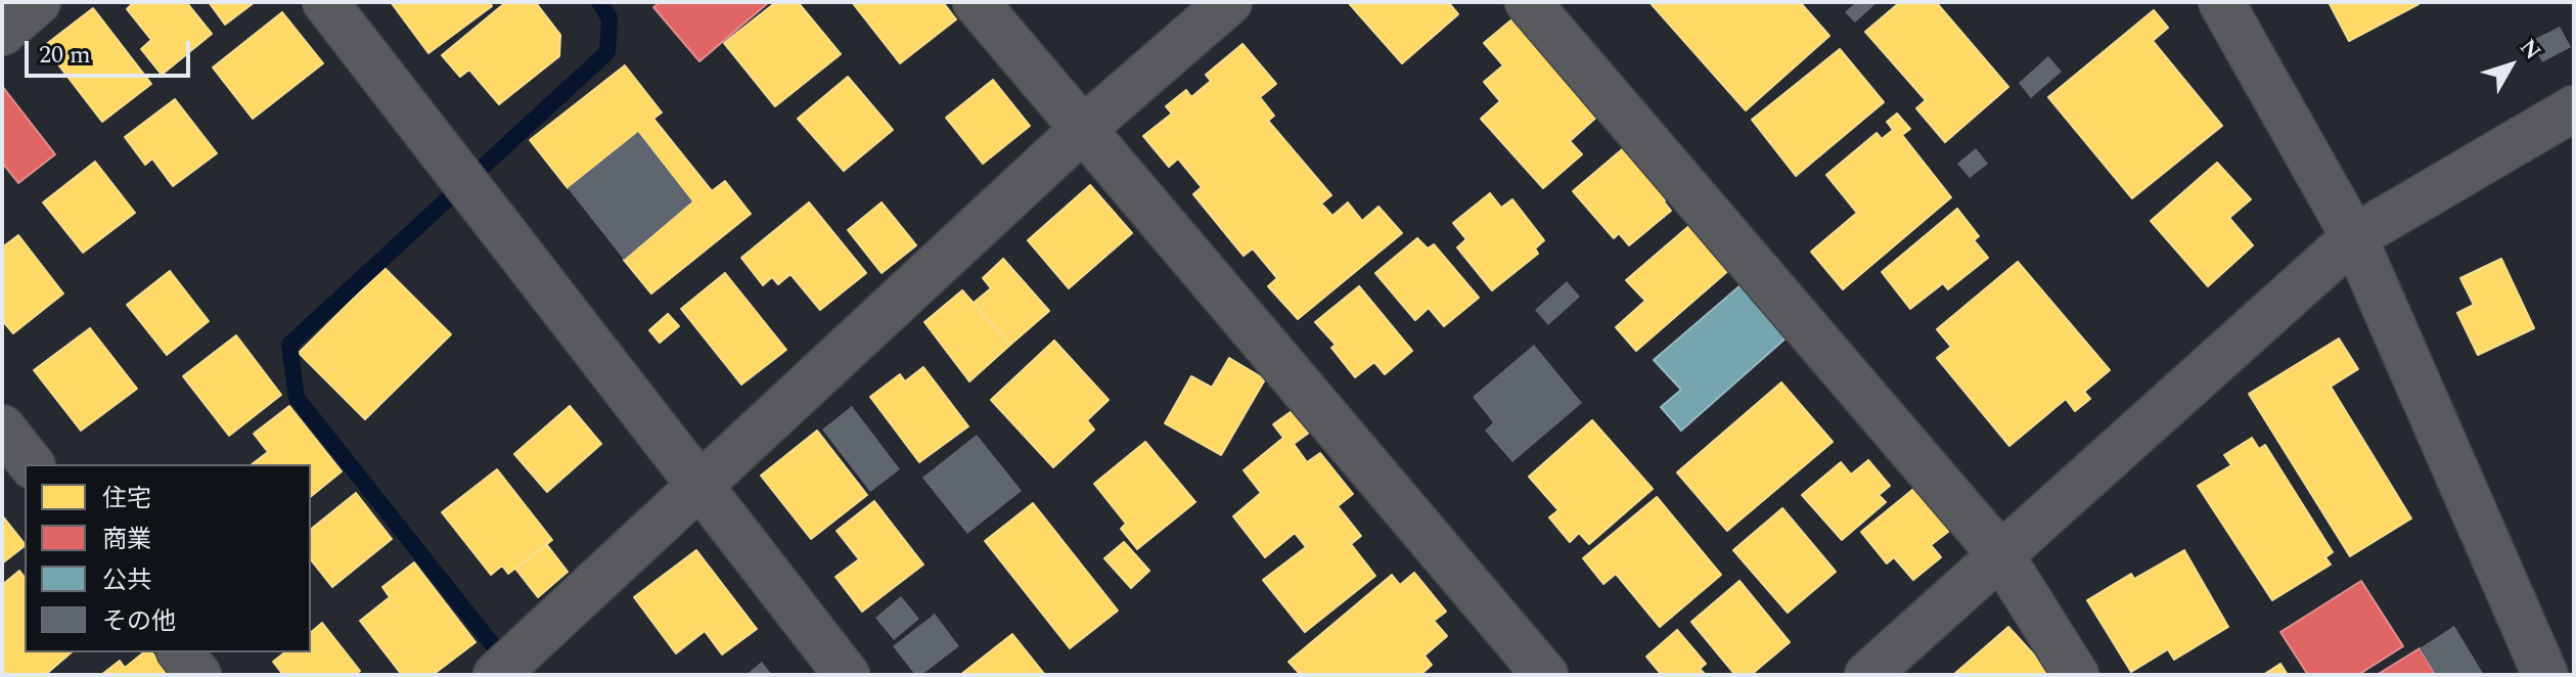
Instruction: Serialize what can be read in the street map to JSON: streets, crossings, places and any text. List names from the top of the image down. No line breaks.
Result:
{"legend":["住宅","商業","公共","その他"],"scale_bar":"20 m","north":"top right"}
